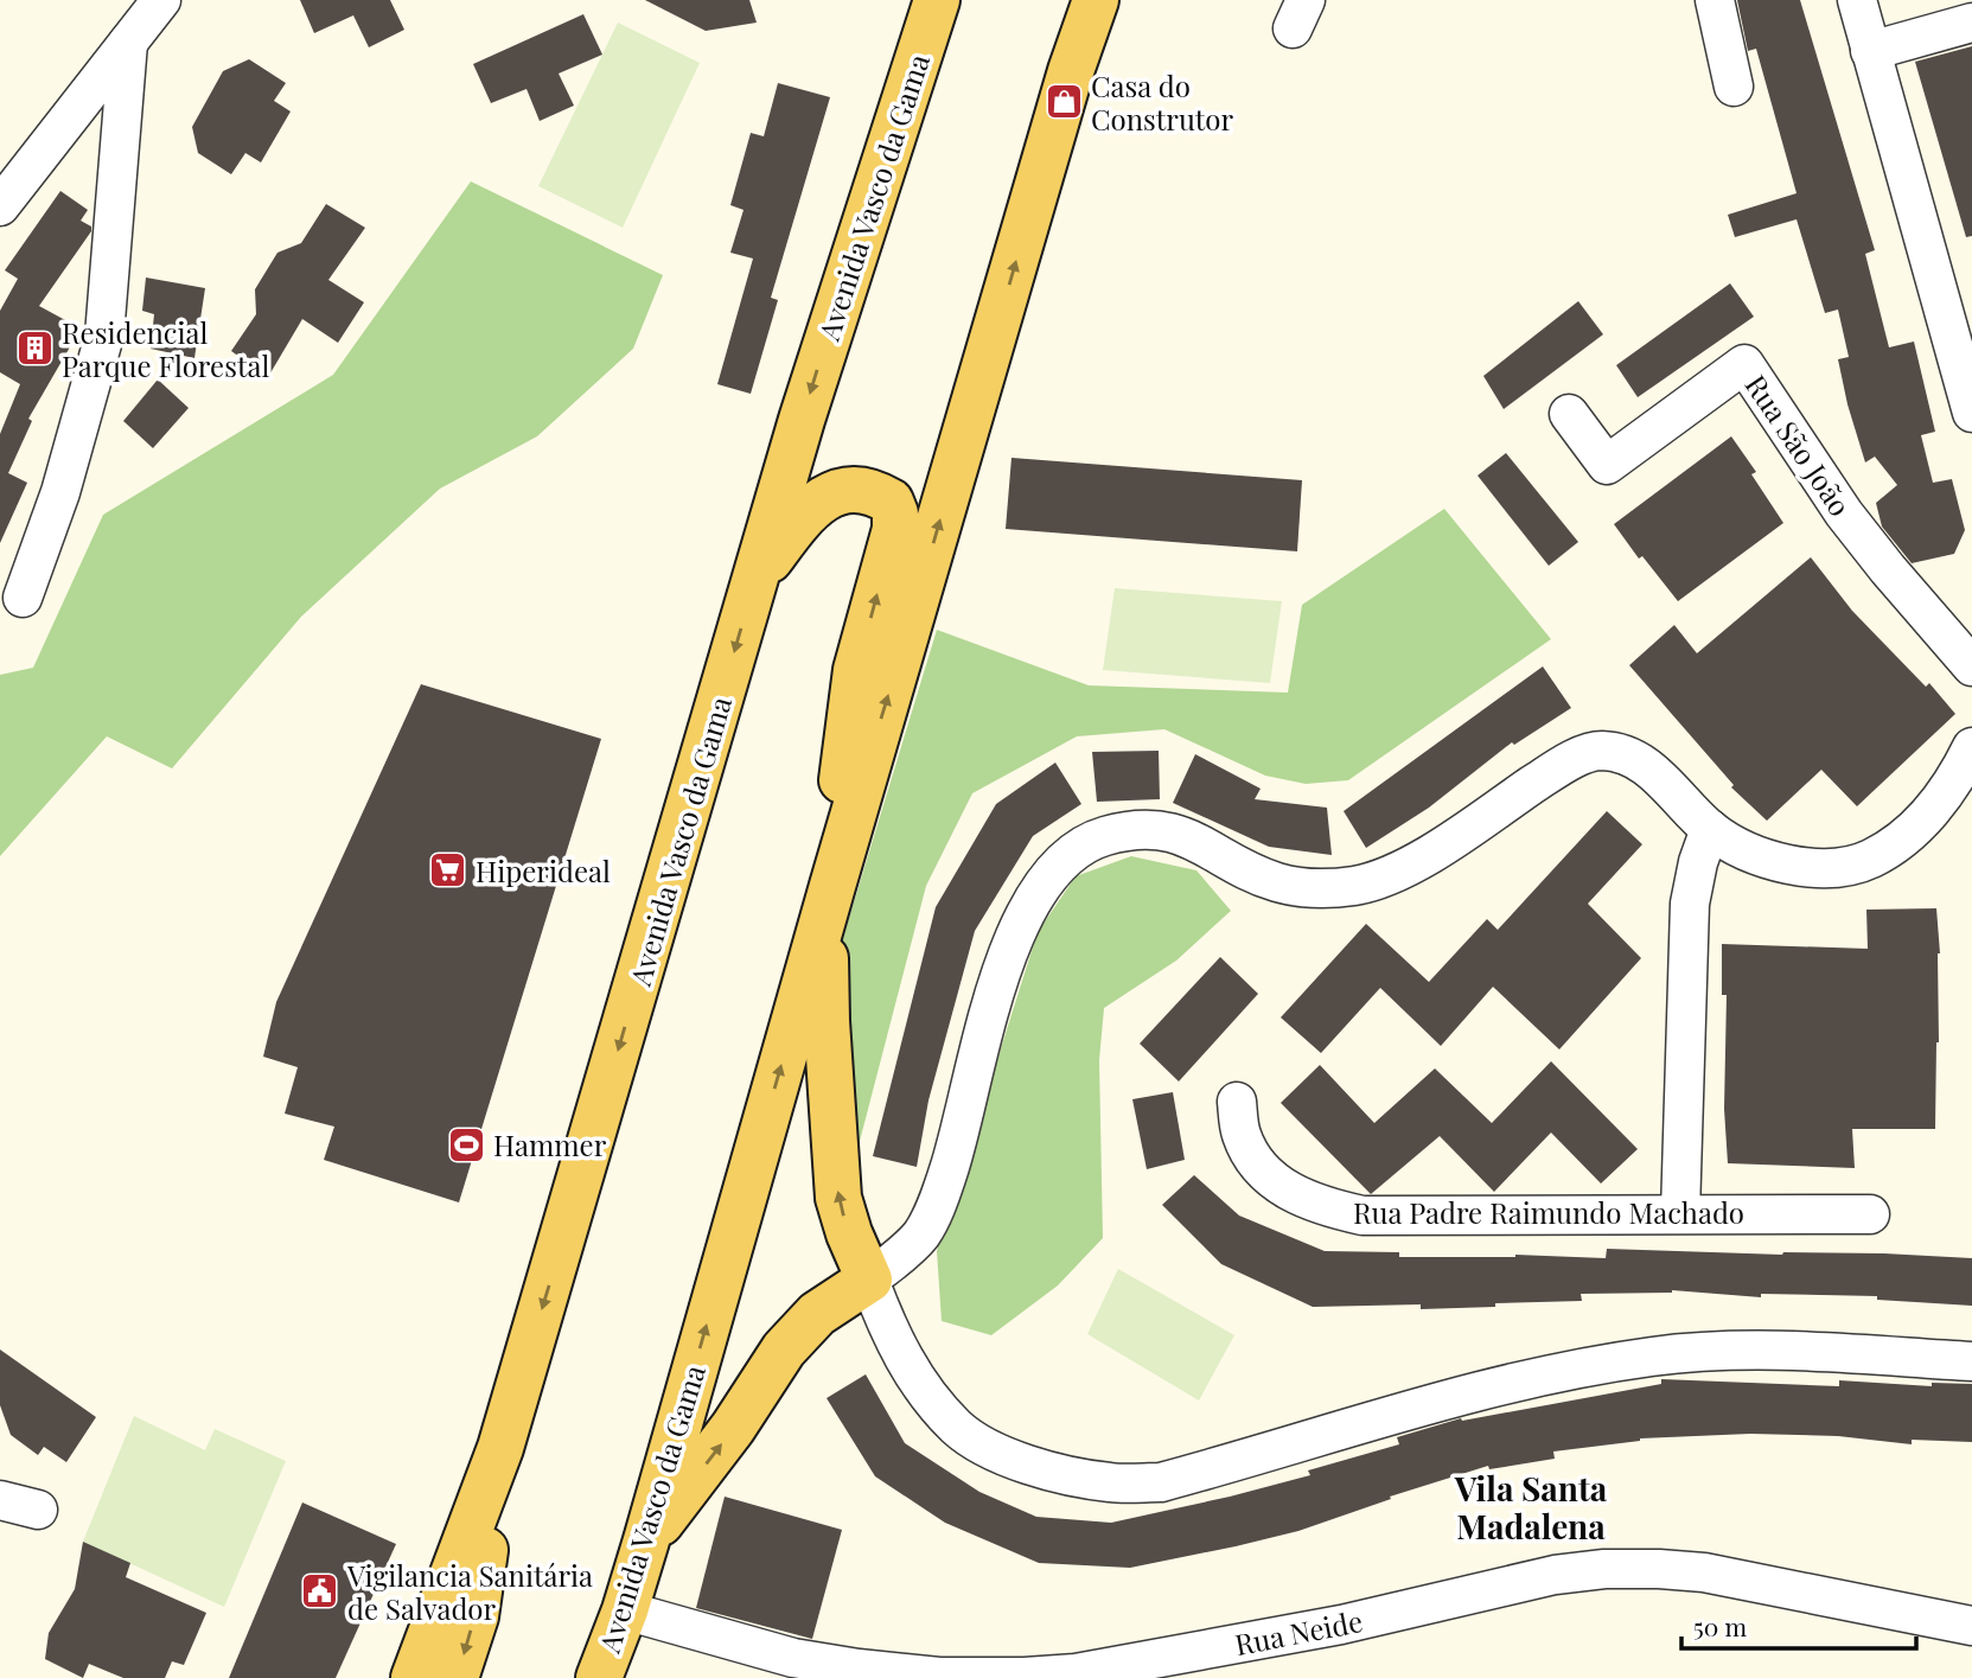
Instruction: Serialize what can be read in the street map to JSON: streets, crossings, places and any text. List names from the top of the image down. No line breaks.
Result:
{"streets":{"main road":["Avenida Vasco da Gama"],"street":["Rua São João","Rua Padre Raimundo Machado","Rua Neide"]},"crossings":[["Avenida Vasco da Gama","Rua Neide"]],"districts":["Vila Santa Madalena"],"places":{"shop":["Casa do Construtor"],"building":["Residencial Parque Florestal"],"supermarket":["Hiperideal"],"sports":["Hammer"],"public building":["Vigilancia Sanitária de Salvador"]},"scale_bar":"50 m"}
